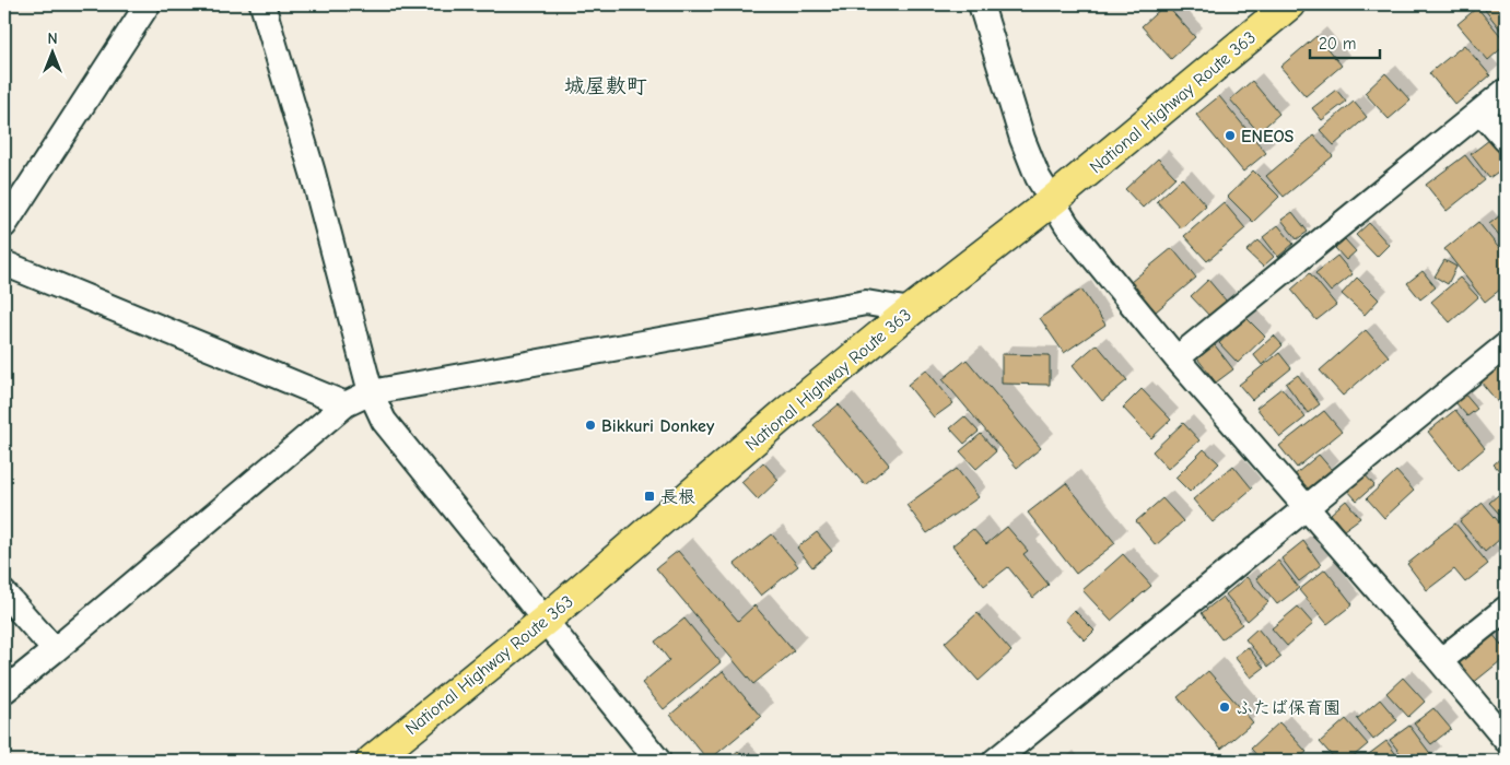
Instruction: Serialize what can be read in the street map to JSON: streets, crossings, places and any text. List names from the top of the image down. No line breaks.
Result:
{"streets":{"highway":["National Highway Route 363"]},"districts":["城屋敷町"],"places":{"other":["ENEOS","Bikkuri Donkey","ふたば保育園"],"transit":["長根"]},"scale_bar":"20 m","north":"top"}
